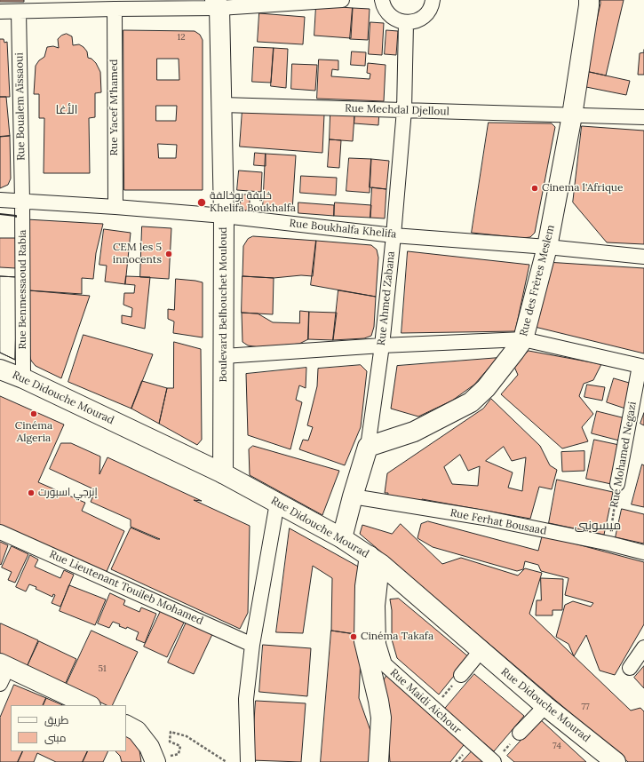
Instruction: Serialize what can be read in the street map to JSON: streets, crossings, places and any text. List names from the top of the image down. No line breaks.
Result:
{"streets":{"street":["Rue Boualem Aïssaoui","Rue Yacef M'hamed","Rue Mechdal Djelloul","Rue Boukhalfa Khelifa","Rue des Frères Meslem","Rue Benmessaoud Rabia","Rue Ahmed Zabana","Boulevard Belhouchet Mouloud","Rue Didouche Mourad","Rue Mohamed Negazi","Rue Ferhat Bousaad","Rue Lieutenant Touileb Mohamed","Rue Maidi Aichour"]},"crossings":[["Rue Boualem Aïssaoui","Rue Boukhalfa Khelifa"],["Rue Boualem Aïssaoui","Rue Benmessaoud Rabia"],["Rue Yacef M'hamed","Rue Boukhalfa Khelifa"],["Rue Mechdal Djelloul","Rue des Frères Meslem"],["Rue Mechdal Djelloul","Rue Ahmed Zabana"],["Rue Mechdal Djelloul","Boulevard Belhouchet Mouloud"],["Rue Boukhalfa Khelifa","Rue des Frères Meslem"],["Rue Boukhalfa Khelifa","Rue Benmessaoud Rabia"],["Rue Boukhalfa Khelifa","Rue Ahmed Zabana"],["Rue Boukhalfa Khelifa","Boulevard Belhouchet Mouloud"],["Rue des Frères Meslem","Rue Ahmed Zabana"],["Rue Benmessaoud Rabia","Rue Didouche Mourad"],["Boulevard Belhouchet Mouloud","Rue Didouche Mourad"],["Rue Didouche Mourad","Rue Maidi Aichour"],["Rue Mohamed Negazi","Rue Ferhat Bousaad"]],"districts":["الأغا","ميسونيي"],"places":["Cinema l'Afrique","خليفة بوخالفة Khelifa Boukhalfa","CEM les 5 innocents","Cinéma Algeria","إنرجي اسبورت","Cinéma Takafa"],"house_numbers":["12","51","77","74"],"legend":["طريق","مبنى"]}
